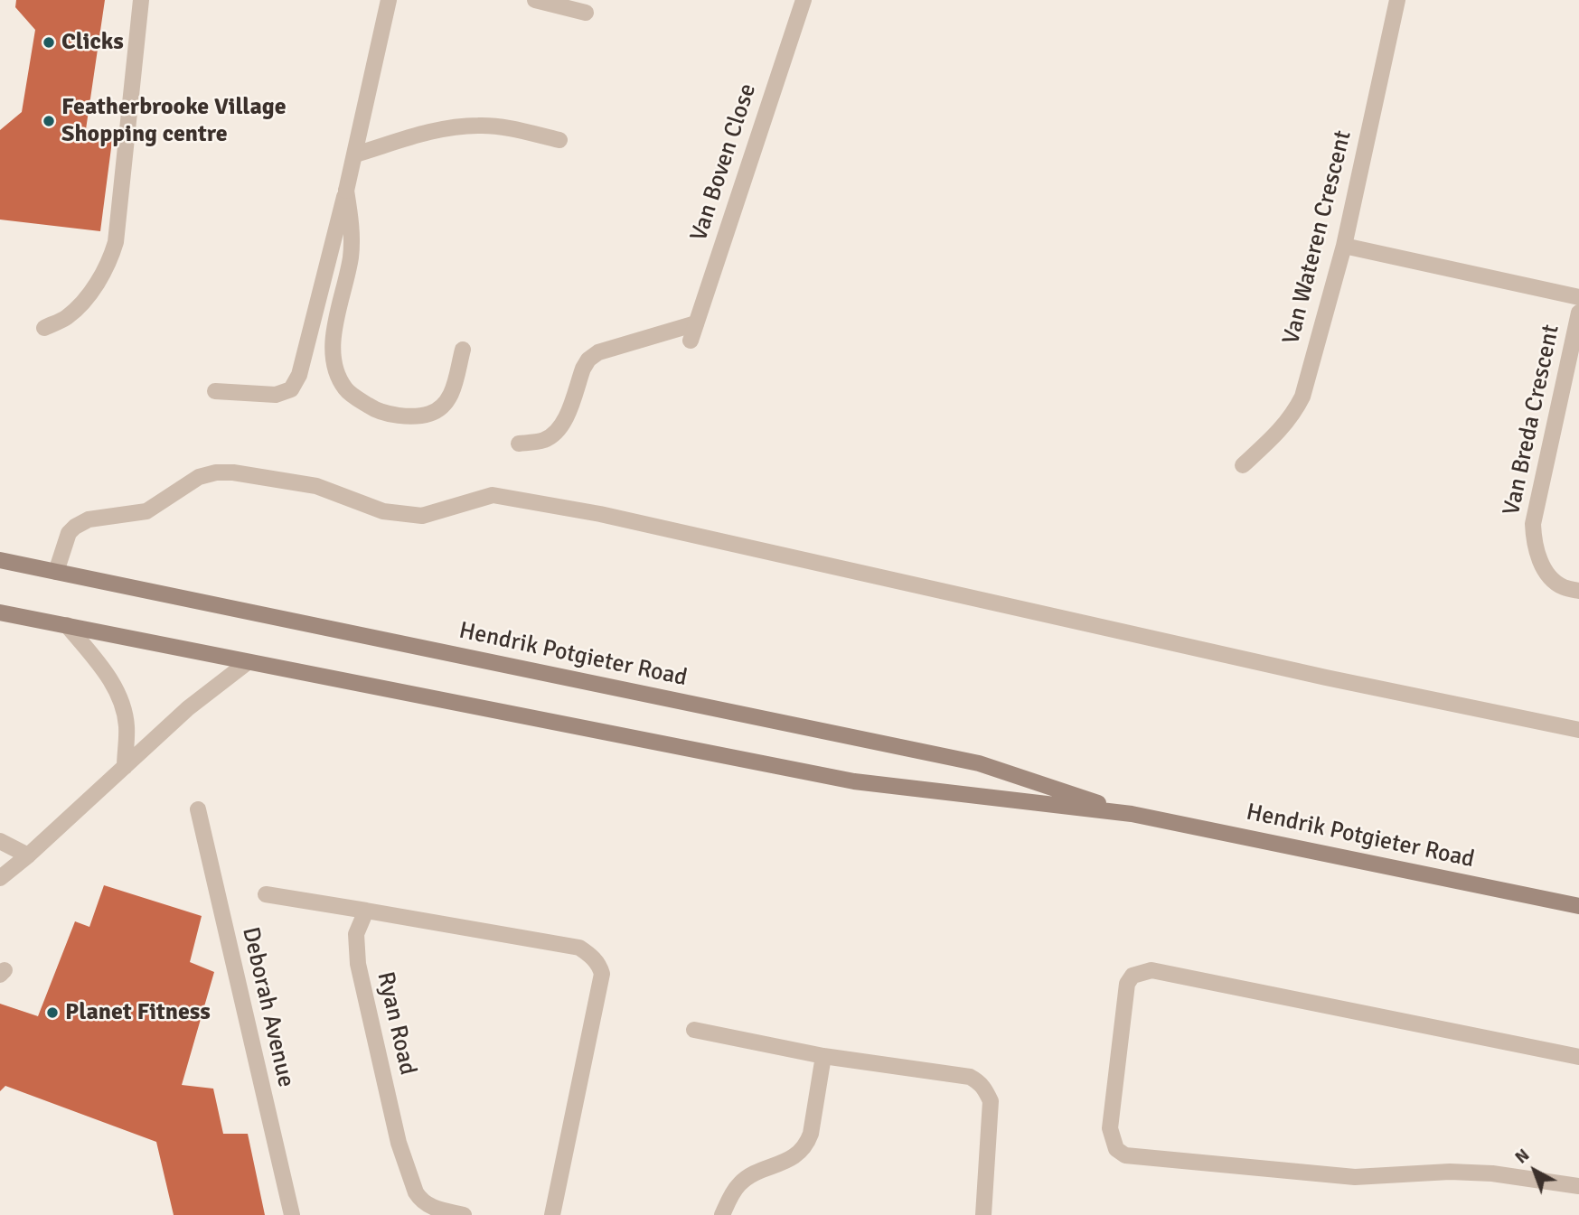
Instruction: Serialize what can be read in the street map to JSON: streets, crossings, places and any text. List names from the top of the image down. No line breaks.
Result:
{"streets":{"main road":["Hendrik Potgieter Road"],"street":["Van Boven Close","Van Wateren Crescent","Van Breda Crescent","Deborah Avenue","Ryan Road"]},"places":["Clicks","Featherbrooke Village Shopping centre","Planet Fitness"],"north":"top left"}
